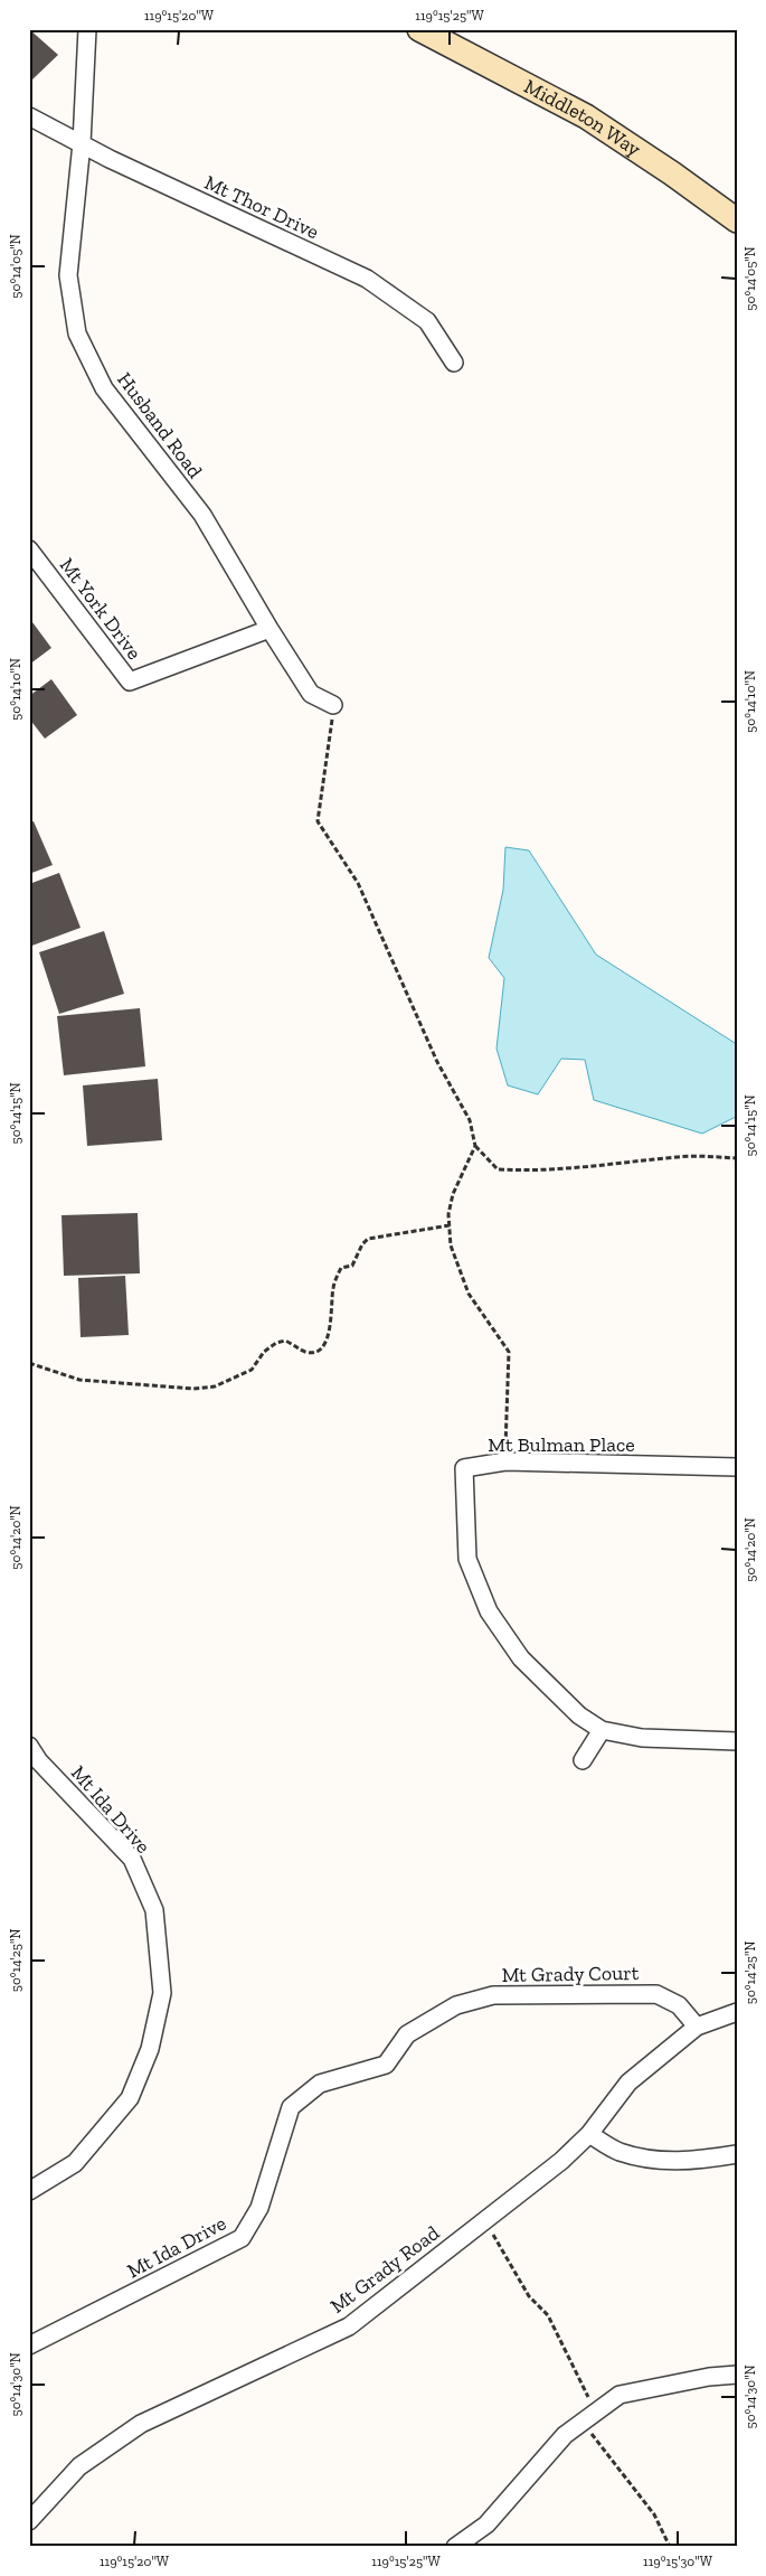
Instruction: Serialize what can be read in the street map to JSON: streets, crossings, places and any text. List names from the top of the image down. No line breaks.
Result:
{"streets":{"street":["Middleton Way","Mt Thor Drive","Husband Road","Mt York Drive","Mt Bulman Place","Mt Ida Drive","Mt Grady Court","Mt Grady Road"]},"crossings":[["Mt Thor Drive","Husband Road"],["Husband Road","Mt York Drive"],["Mt Ida Drive","Mt Grady Court"],["Mt Grady Court","Mt Grady Road"]],"coordinates":["119°15'20\"W","119°15'25\"W","50°14'05\"N","50°14'10\"N","50°14'15\"N","50°14'20\"N","50°14'25\"N","50°14'30\"N","119°15'30\"W"]}
